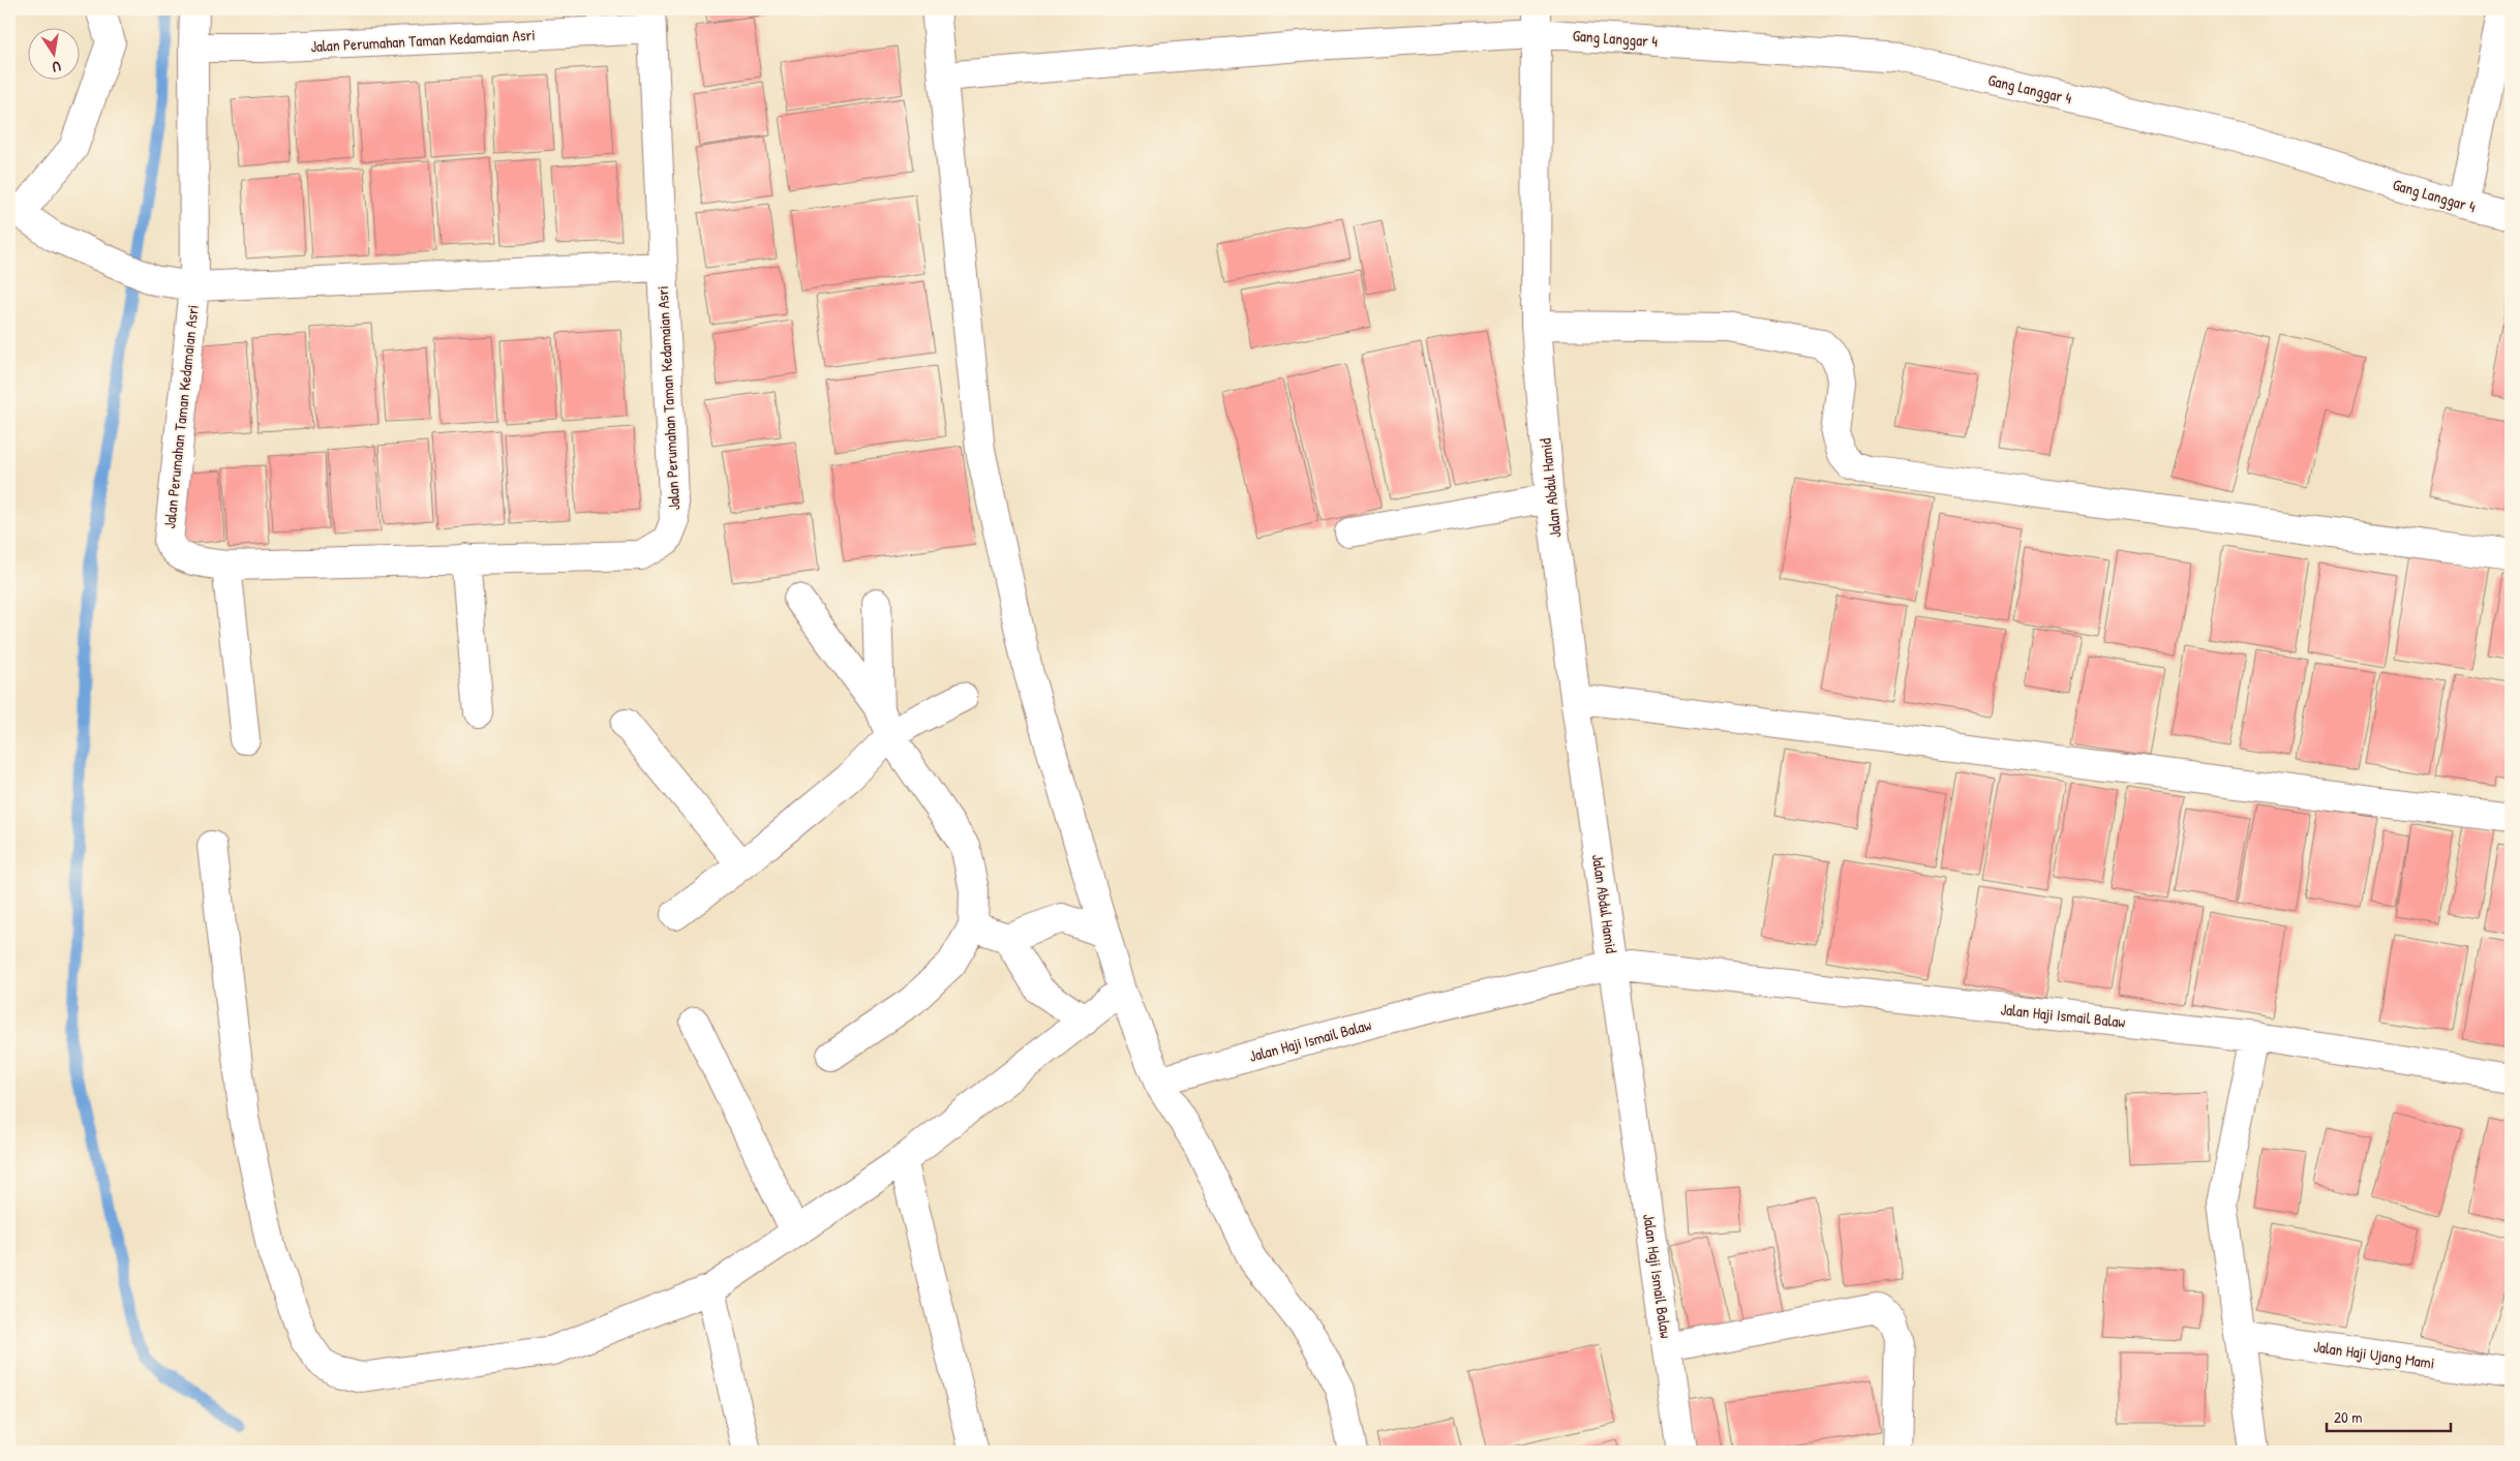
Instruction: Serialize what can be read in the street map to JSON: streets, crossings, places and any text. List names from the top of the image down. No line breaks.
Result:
{"streets":{"street":["Gang Langgar 4","Jalan Perumahan Taman Kedamaian Asri","Jalan Abdul Hamid","Jalan Haji Ismail Balaw","Jalan Haji Ujang Mami"]},"crossings":[["Gang Langgar 4","Jalan Abdul Hamid"],["Jalan Abdul Hamid","Jalan Haji Ismail Balaw"]],"scale_bar":"20 m","north":"bottom"}
